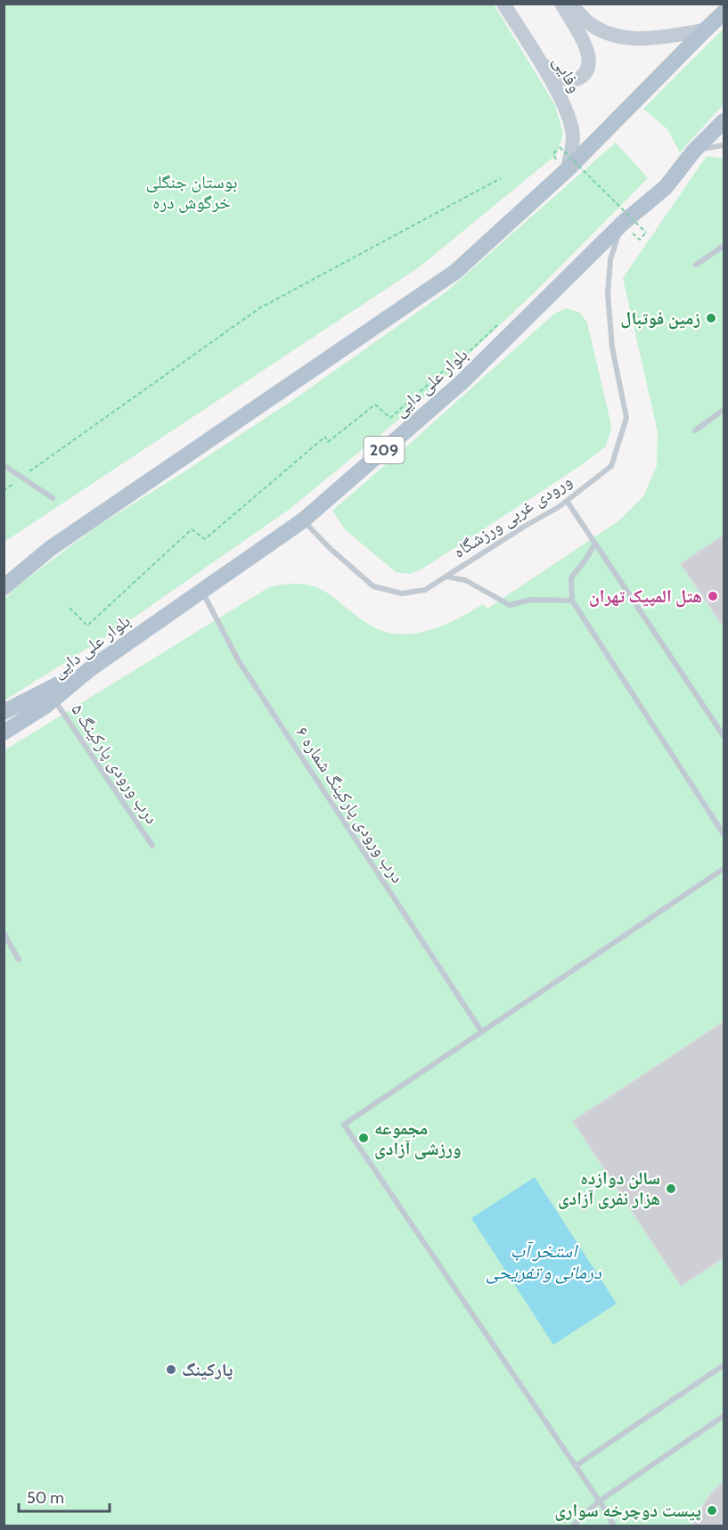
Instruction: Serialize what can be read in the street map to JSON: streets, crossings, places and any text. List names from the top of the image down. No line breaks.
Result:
{"streets":{"main road":["بلوار علی دایی","209"],"street":["وفایی"],"lane":["ورودی غربی ورزشگاه","درب ورودی پارکینگ ۵","درب ورودی پارکینگ شماره ۶"]},"crossings":[["بلوار علی دایی","ورودی غربی ورزشگاه"],["بلوار علی دایی","درب ورودی پارکینگ ۵"],["بلوار علی دایی","درب ورودی پارکینگ شماره ۶"]],"water":["استخر آب درمانی و تفریحی"],"parks":["بوستان جنگلی خرگوش دره"],"places":["زمین فوتبال","هتل المپیک تهران","مجموعه ورزشی آزادی","سالن دوازده هزار نفری آزادی","پارکینگ","پیست دوچرخه سواری"],"scale_bar":"50 m"}
